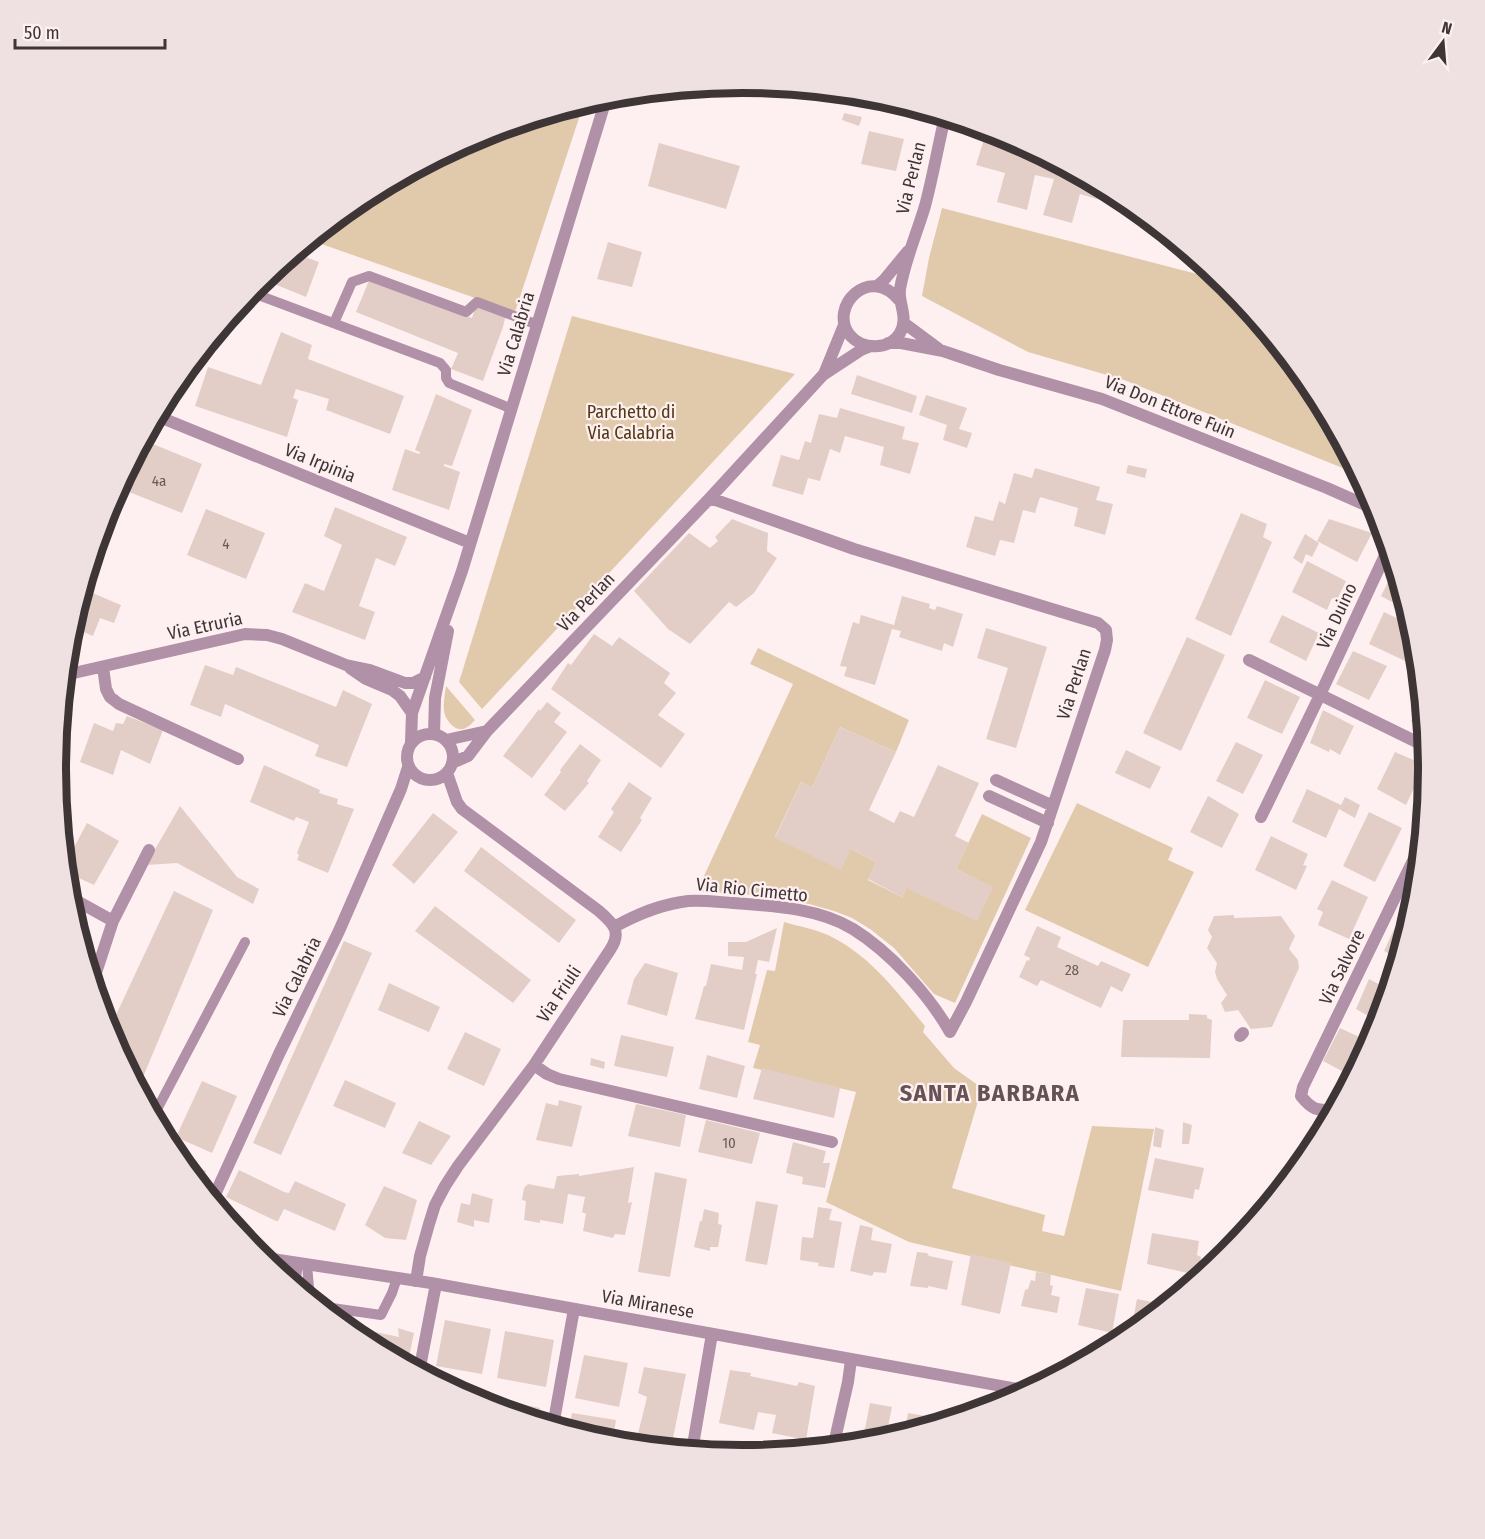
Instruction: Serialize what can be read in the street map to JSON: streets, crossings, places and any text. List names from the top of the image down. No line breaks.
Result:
{"streets":{"street":["Via Perlan","Via Calabria","Via Don Ettore Fuin","Via Irpinia","Via Duino","Via Etruria","Via Rio Cimetto","Via Salvore","Via Friuli","Via Miranese"]},"crossings":[["Via Perlan","Via Calabria"],["Via Perlan","Via Don Ettore Fuin"],["Via Perlan","Via Rio Cimetto"],["Via Calabria","Via Irpinia"],["Via Calabria","Via Etruria"],["Via Rio Cimetto","Via Friuli"],["Via Friuli","Via Miranese"]],"districts":["SANTA BARBARA"],"parks":["Parchetto di Via Calabria"],"house_numbers":["4a","4","28","10"],"scale_bar":"50 m","north":"top"}
